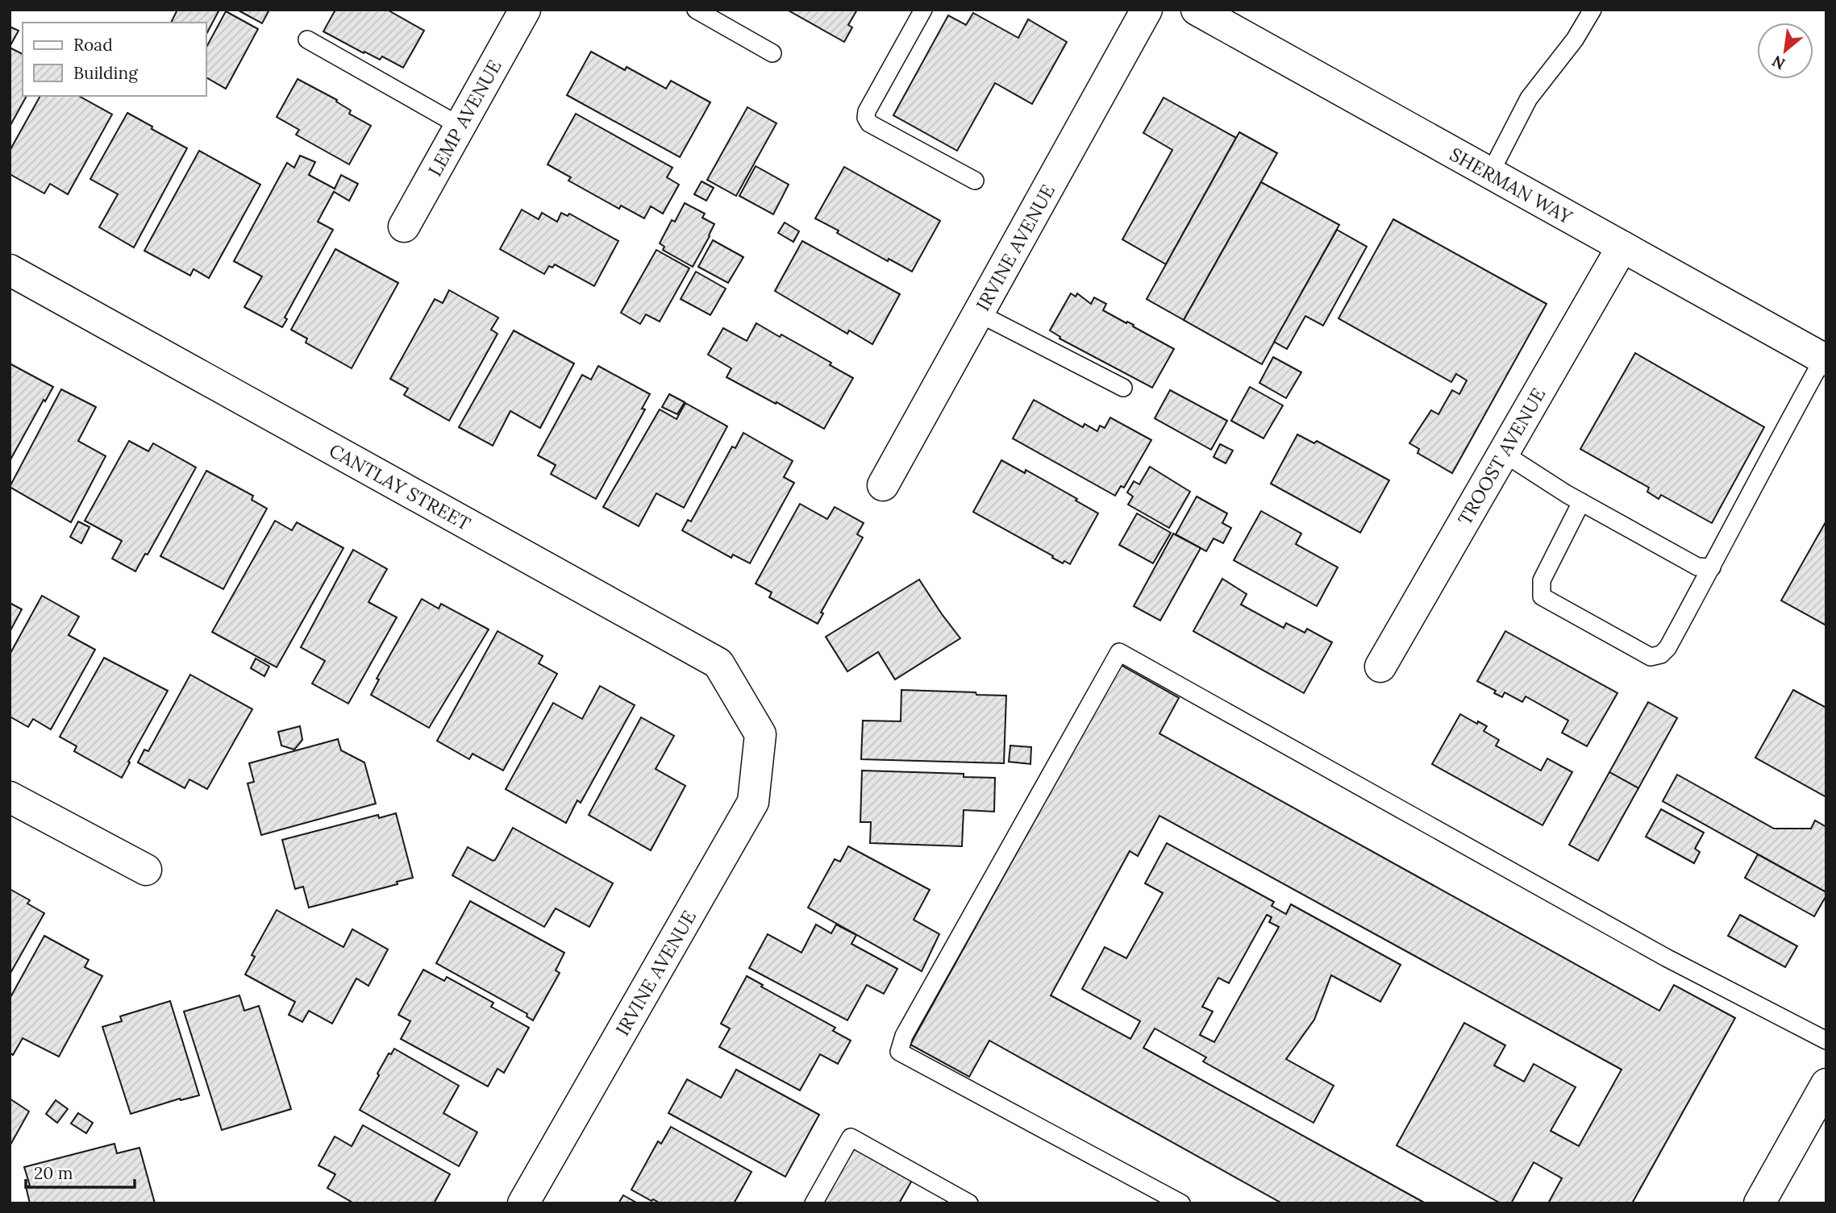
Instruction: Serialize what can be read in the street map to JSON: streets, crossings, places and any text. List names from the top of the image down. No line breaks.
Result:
{"streets":{"street":["LEMP AVENUE","SHERMAN WAY","IRVINE AVENUE","TROOST AVENUE","CANTLAY STREET"]},"crossings":[["SHERMAN WAY","TROOST AVENUE"],["IRVINE AVENUE","CANTLAY STREET"]],"legend":["Road","Building"],"scale_bar":"20 m","north":"bottom left"}
